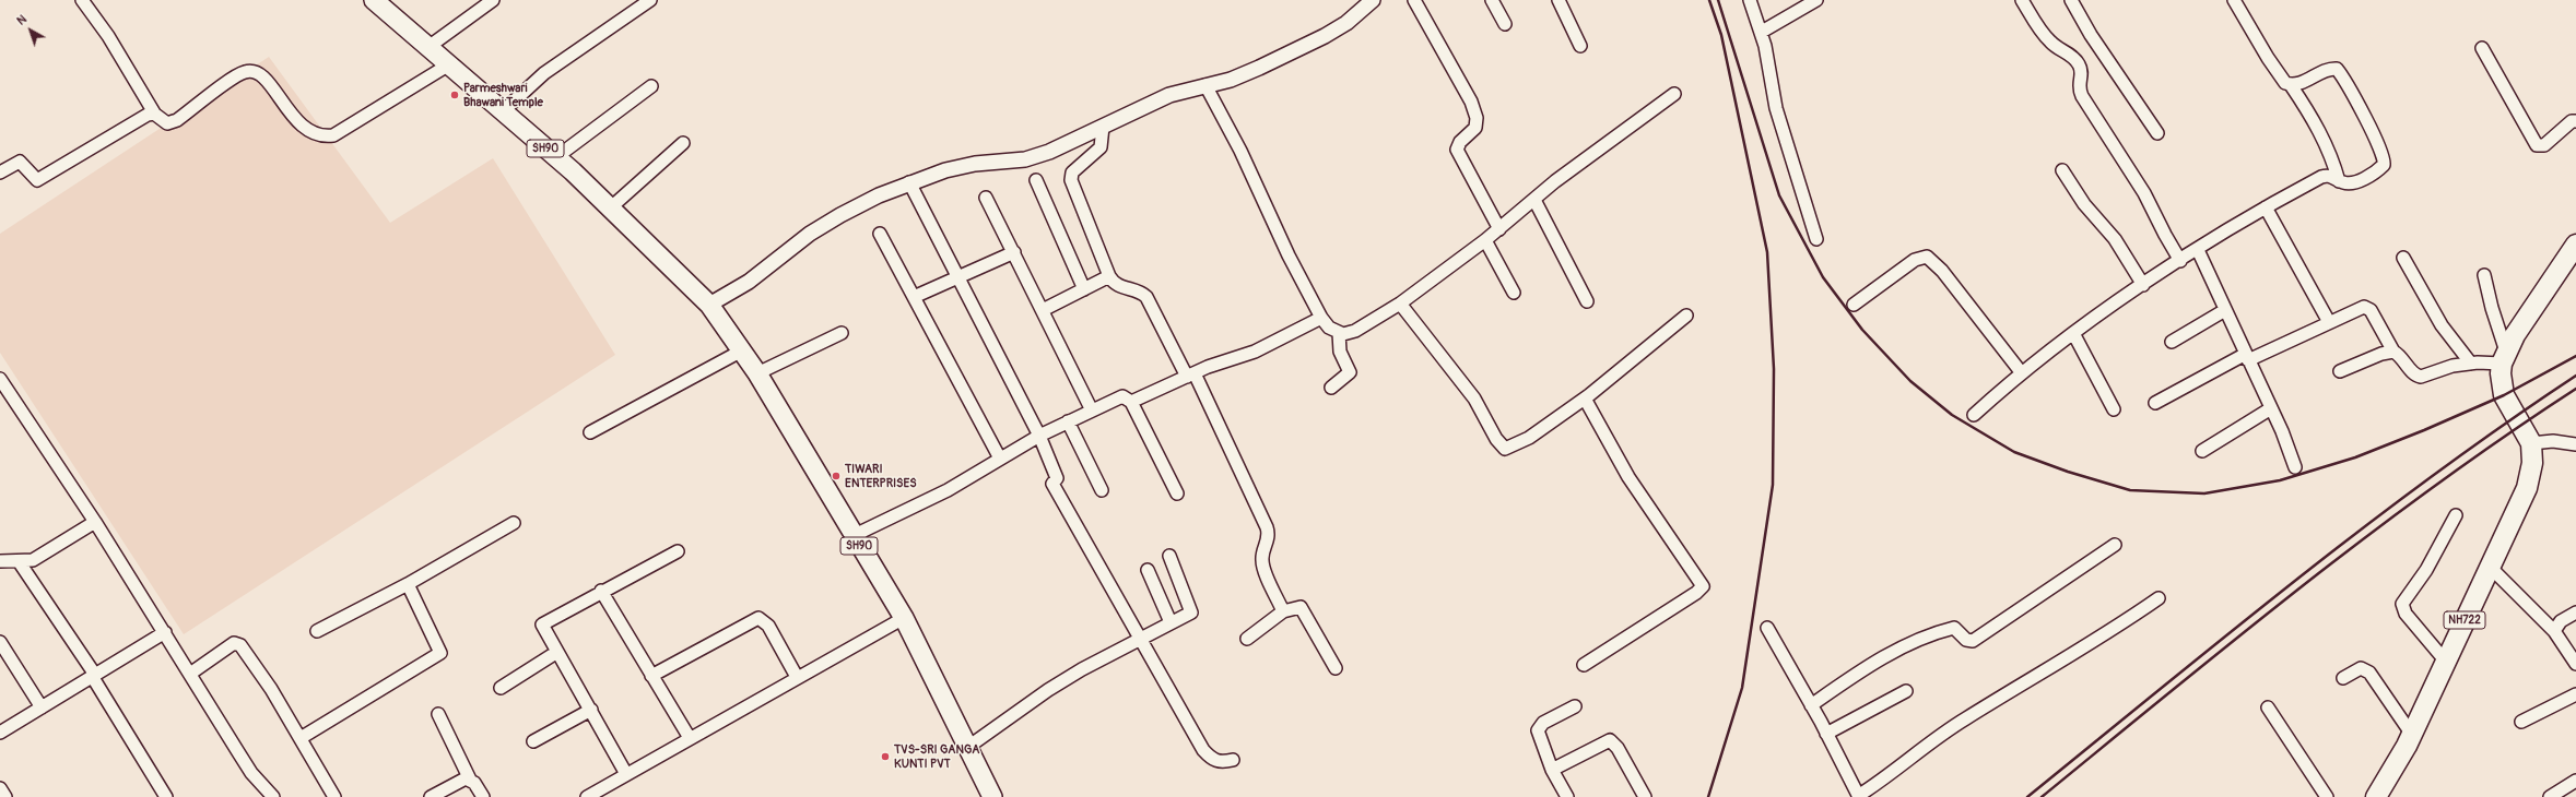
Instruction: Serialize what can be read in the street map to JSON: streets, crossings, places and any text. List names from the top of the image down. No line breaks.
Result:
{"streets":{"highway":["NH722"],"main road":["SH90"]},"places":["Parmeshwari Bhawani Temple","TIWARI ENTERPRISES","TVS-SRI GANGA KUNTI PVT"],"north":"top left"}
